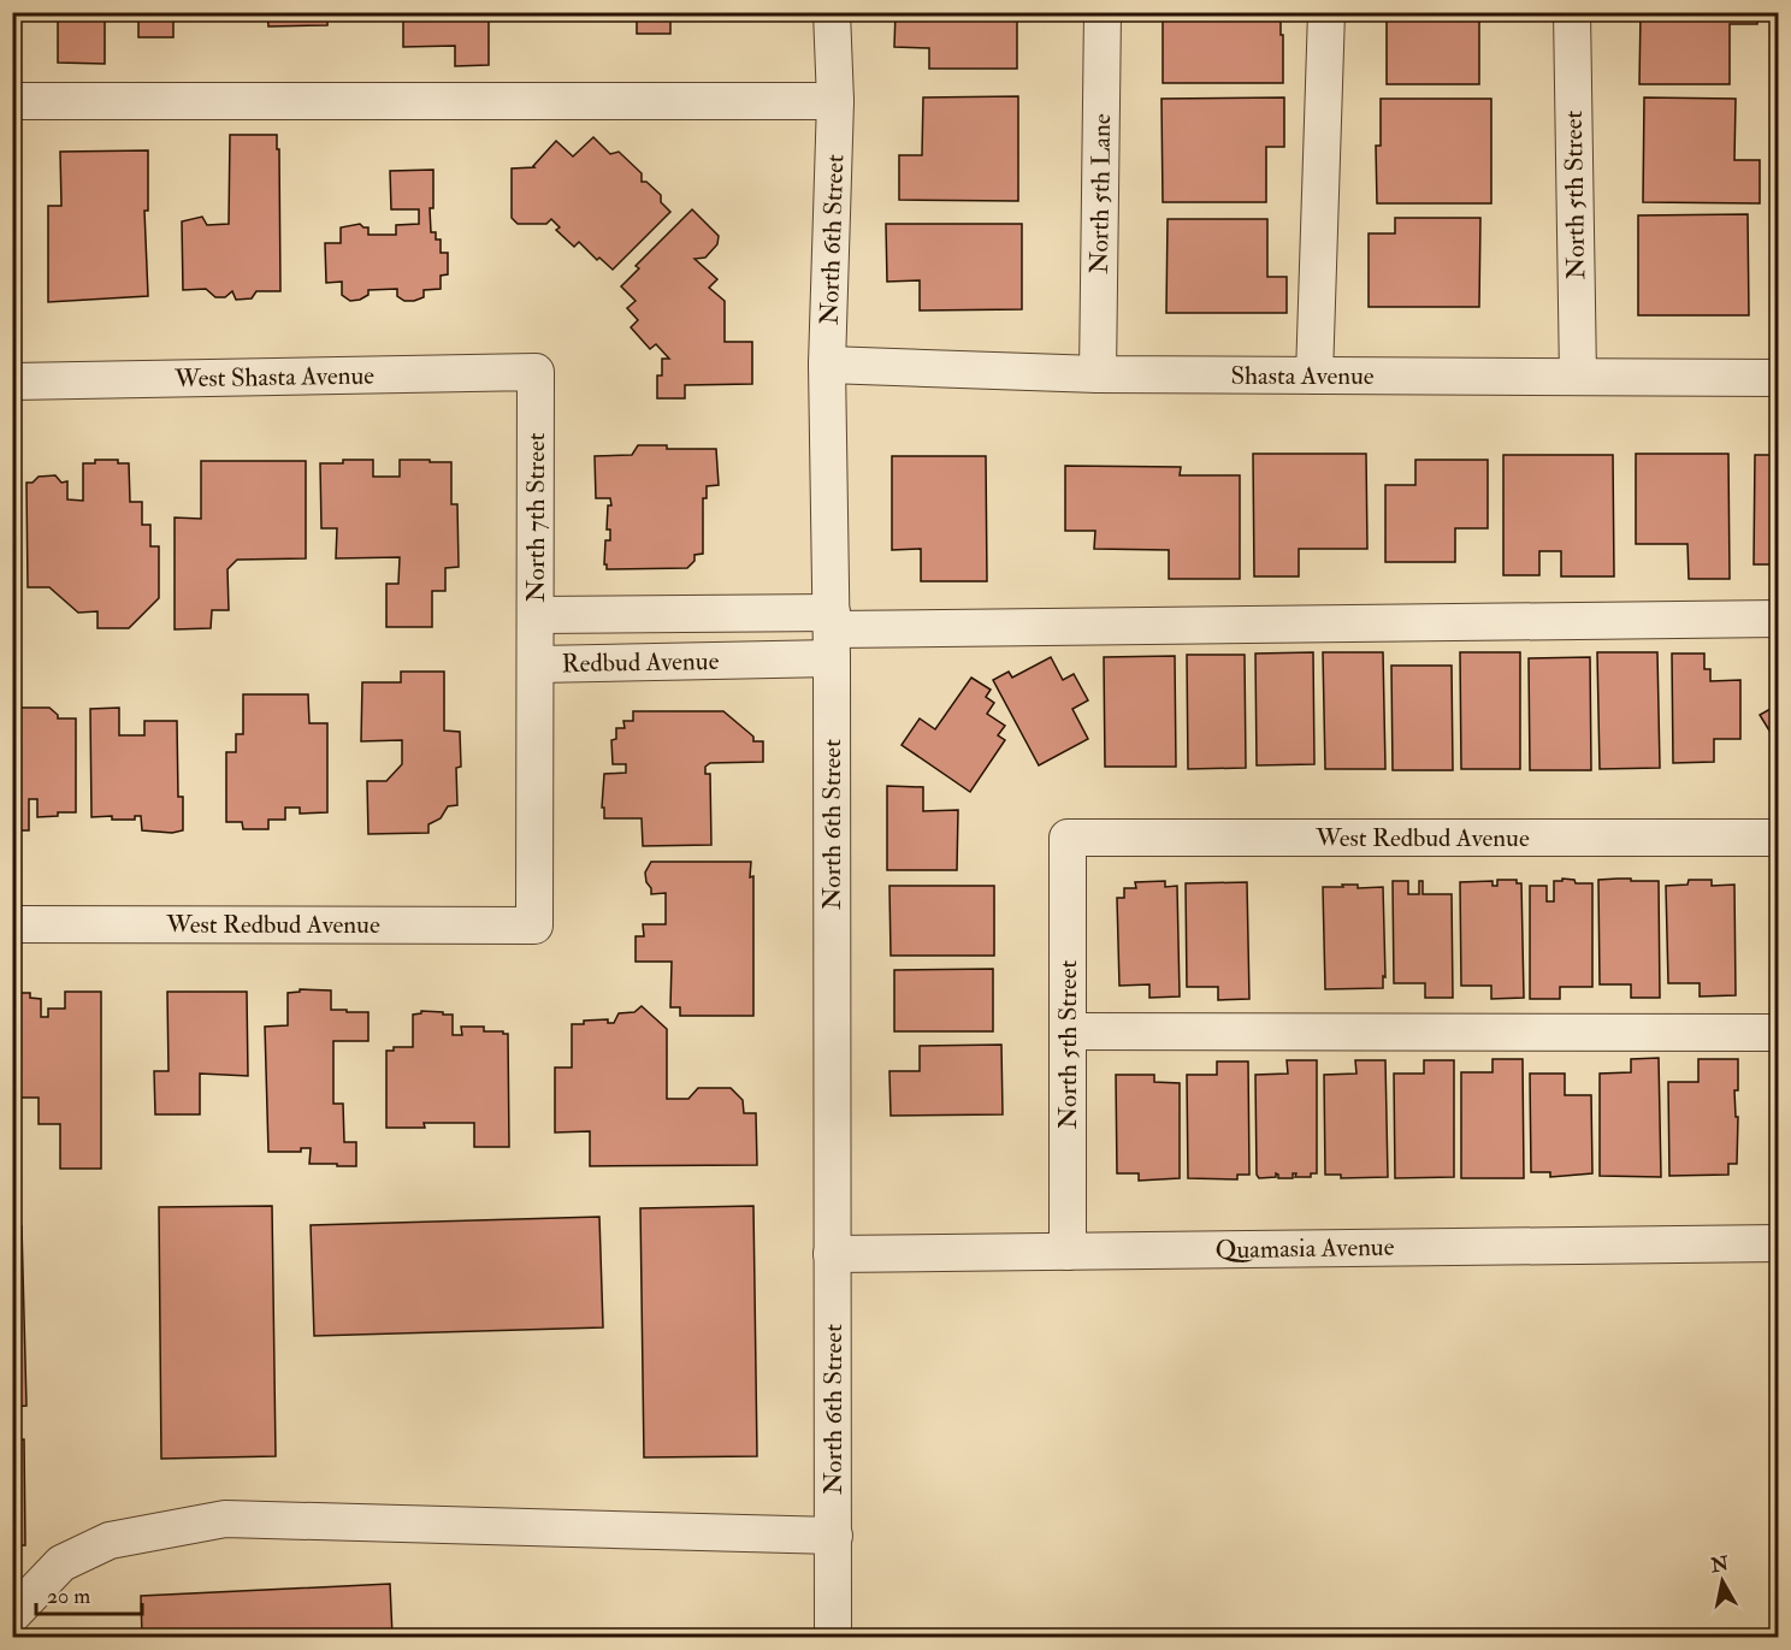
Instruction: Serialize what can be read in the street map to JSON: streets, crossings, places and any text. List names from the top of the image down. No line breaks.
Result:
{"streets":{"street":["North 5th Lane","North 5th Street","North 6th Street","Shasta Avenue","West Shasta Avenue","North 7th Street","Redbud Avenue","West Redbud Avenue","Quamasia Avenue"]},"crossings":[["North 5th Lane","Shasta Avenue"],["North 5th Street","Shasta Avenue"],["North 5th Street","West Redbud Avenue"],["North 5th Street","Quamasia Avenue"],["North 6th Street","Shasta Avenue"],["North 6th Street","Redbud Avenue"],["North 6th Street","Quamasia Avenue"],["West Shasta Avenue","North 7th Street"],["North 7th Street","Redbud Avenue"],["Redbud Avenue","West Redbud Avenue"]],"scale_bar":"20 m","north":"top"}
